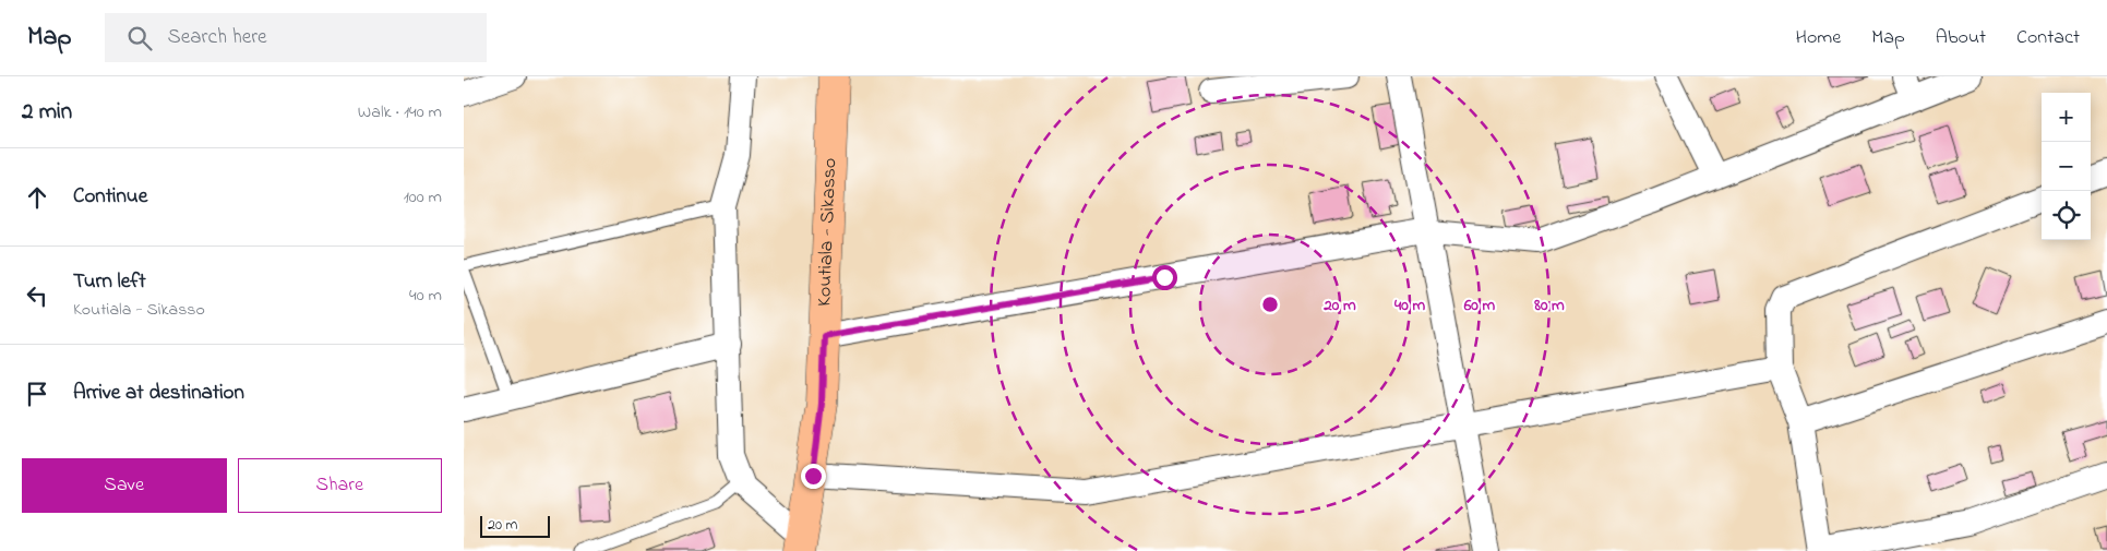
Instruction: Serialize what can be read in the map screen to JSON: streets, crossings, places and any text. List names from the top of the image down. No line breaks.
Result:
{"streets":{"main road":["Koutiala - Sikasso"]},"scale_bar":"20 m","page":{"header":"Map","search":"Search here","nav":["Home","Map","About","Contact"],"heading":["2 min","Walk · 140 m"],"map_buttons":["+","−"],"list":[["Continue","100 m"],["Turn left","Koutiala - Sikasso","40 m"],"Arrive at destination"],"buttons":["Save","Share"],"scale":"20 m"},"rings":["20 m","40 m","60 m","80 m"]}
